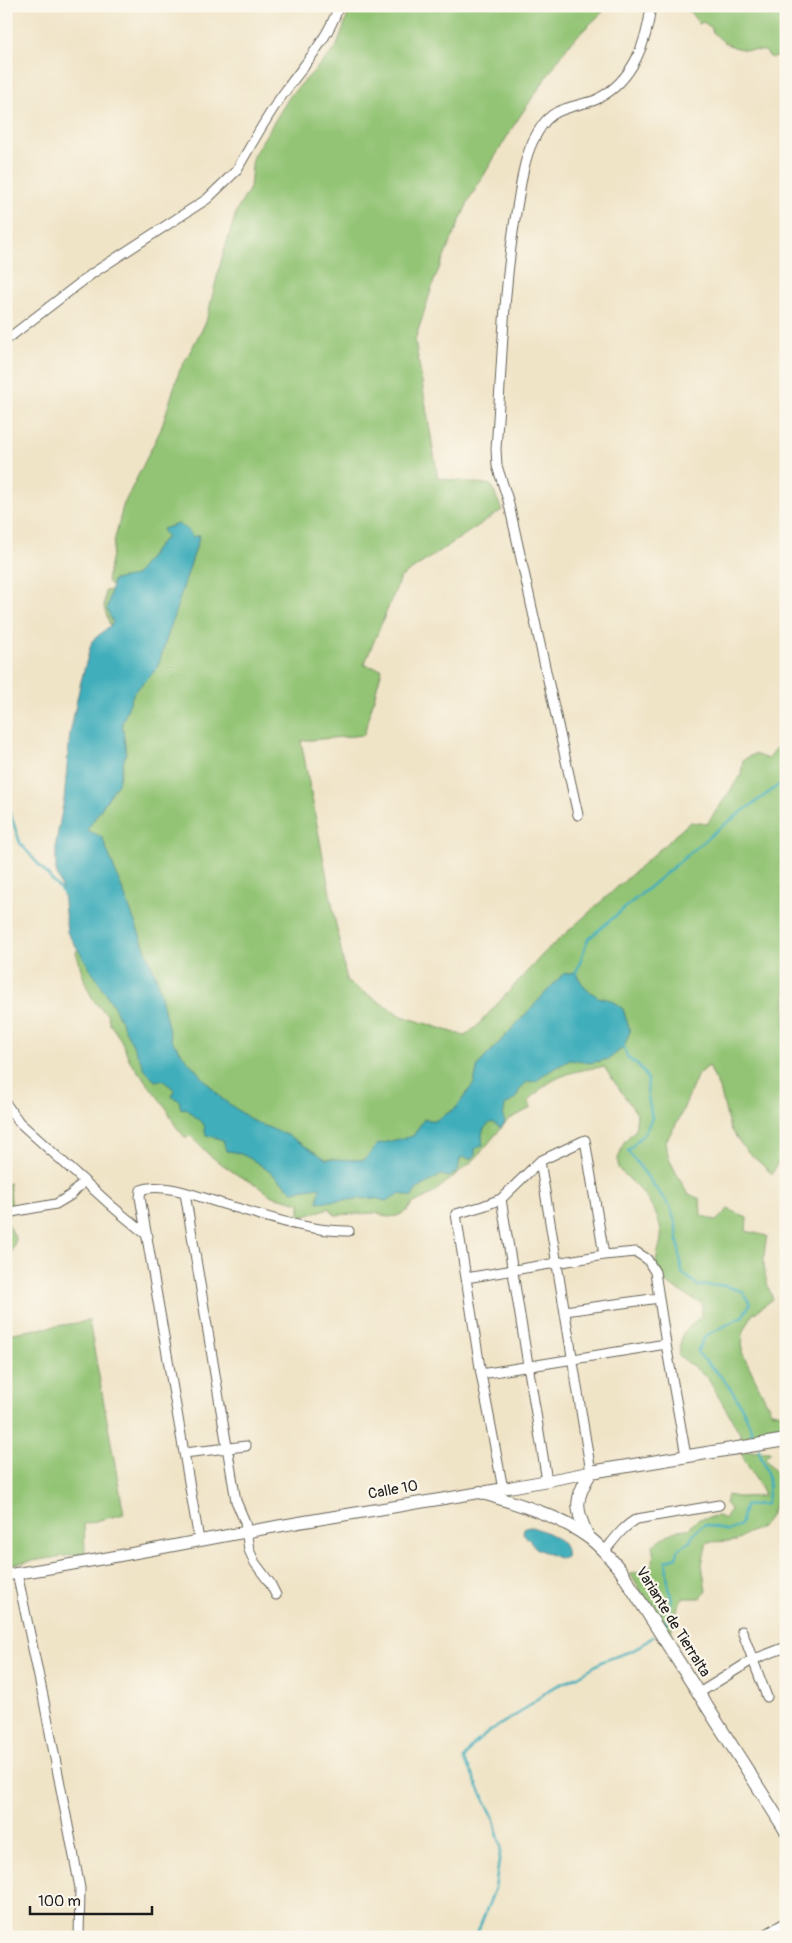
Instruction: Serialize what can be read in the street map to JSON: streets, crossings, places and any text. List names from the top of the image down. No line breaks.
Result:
{"streets":{"main road":["Calle 10","Variante de Tierralta"]},"crossings":[["Calle 10","Variante de Tierralta"]],"scale_bar":"100 m"}
